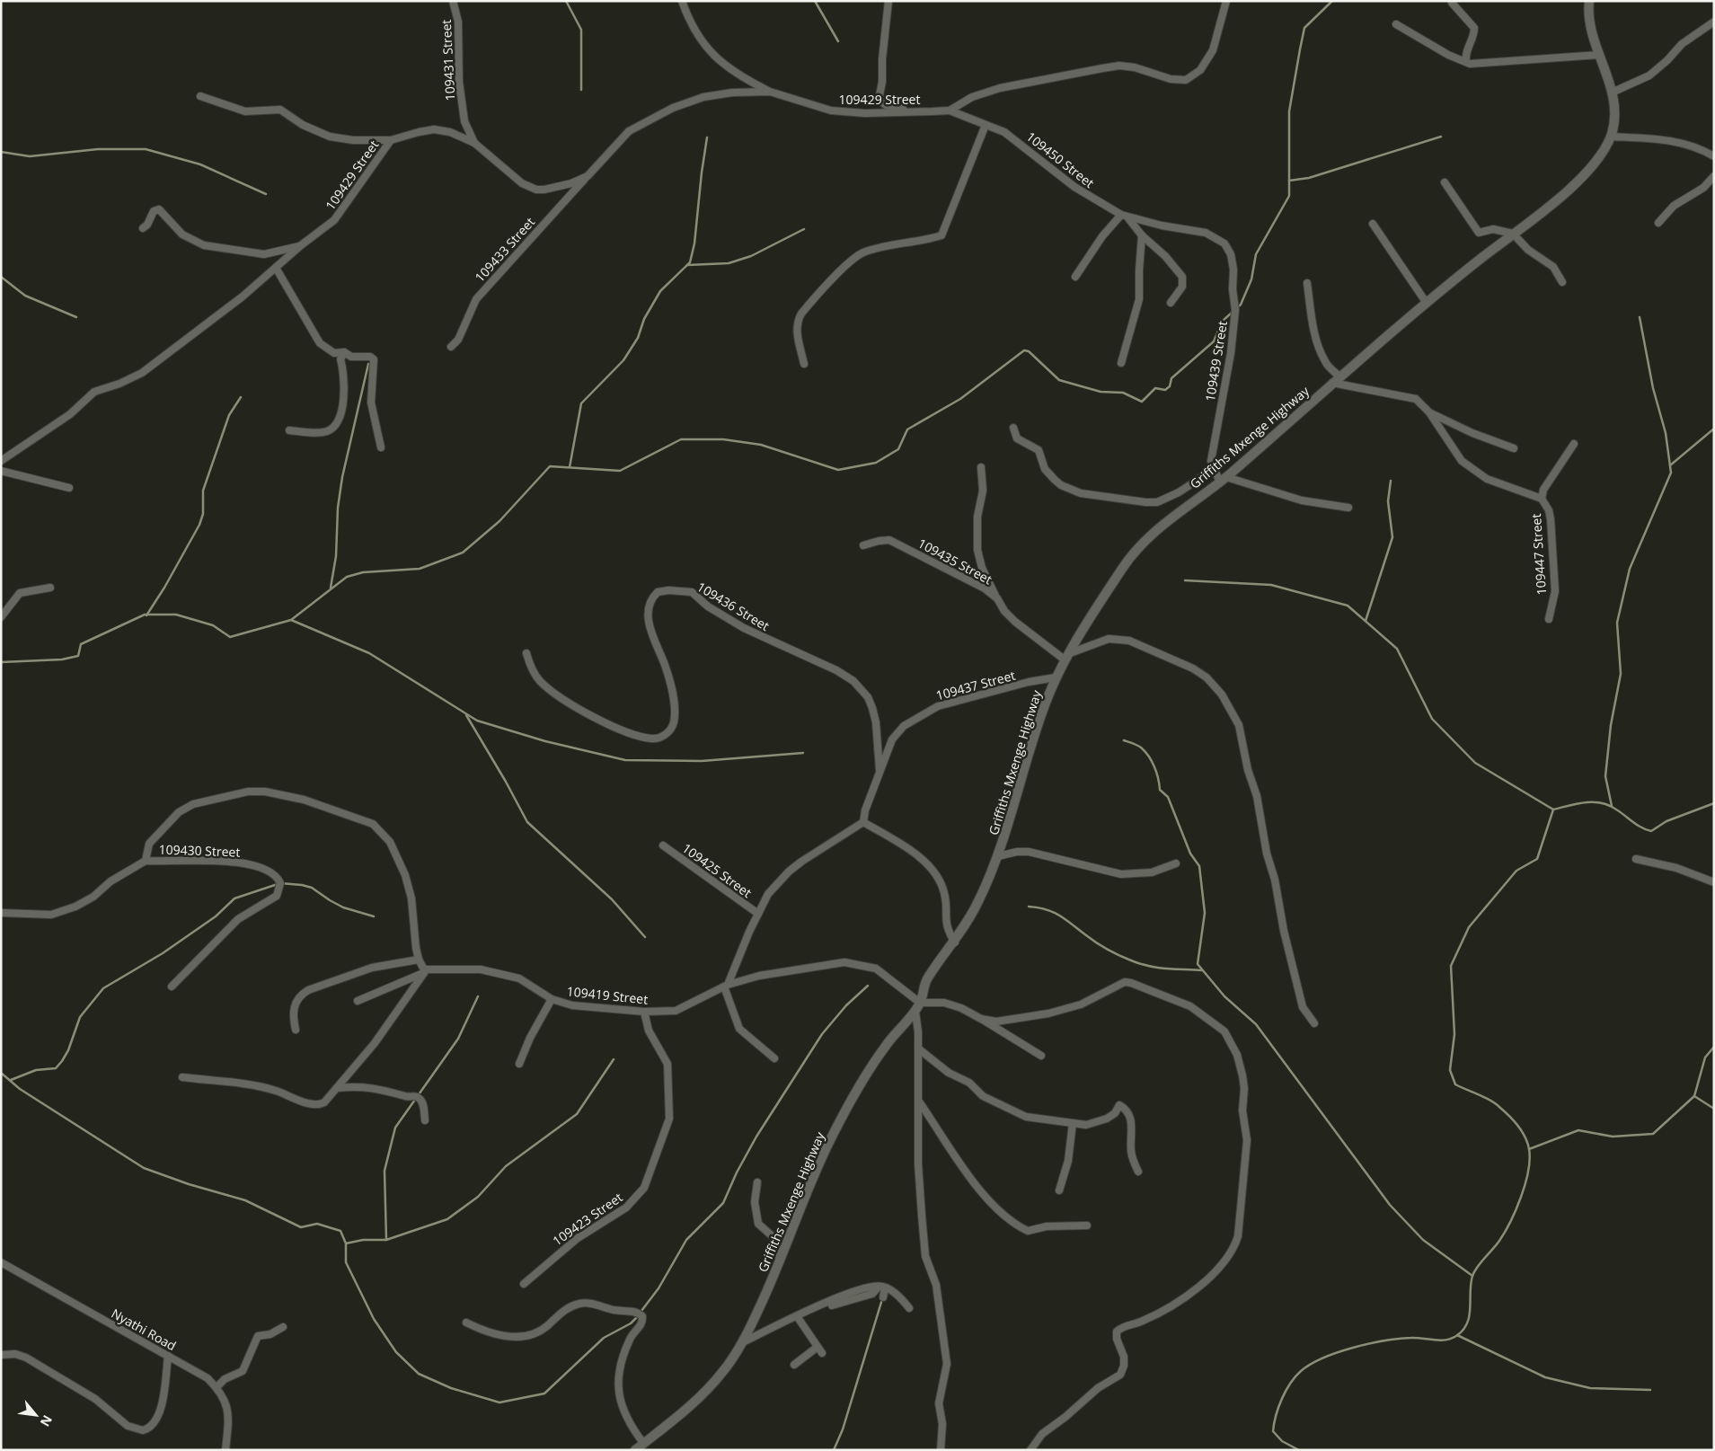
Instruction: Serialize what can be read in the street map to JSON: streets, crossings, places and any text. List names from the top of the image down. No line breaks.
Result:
{"streets":{"street":["109431 Street","109429 Street","109450 Street","109433 Street","109439 Street","Griffiths Mxenge Highway","109447 Street","109435 Street","109436 Street","109437 Street","109430 Street","109425 Street","109419 Street","109423 Street","Nyathi Road"]},"crossings":[["109431 Street","109429 Street"],["109429 Street","109450 Street"],["109429 Street","109433 Street"],["109450 Street","109439 Street"],["Griffiths Mxenge Highway","109447 Street"],["Griffiths Mxenge Highway","109435 Street"],["Griffiths Mxenge Highway","109437 Street"],["Griffiths Mxenge Highway","109419 Street"],["109436 Street","109437 Street"],["109419 Street","109423 Street"]],"north":"bottom right"}
